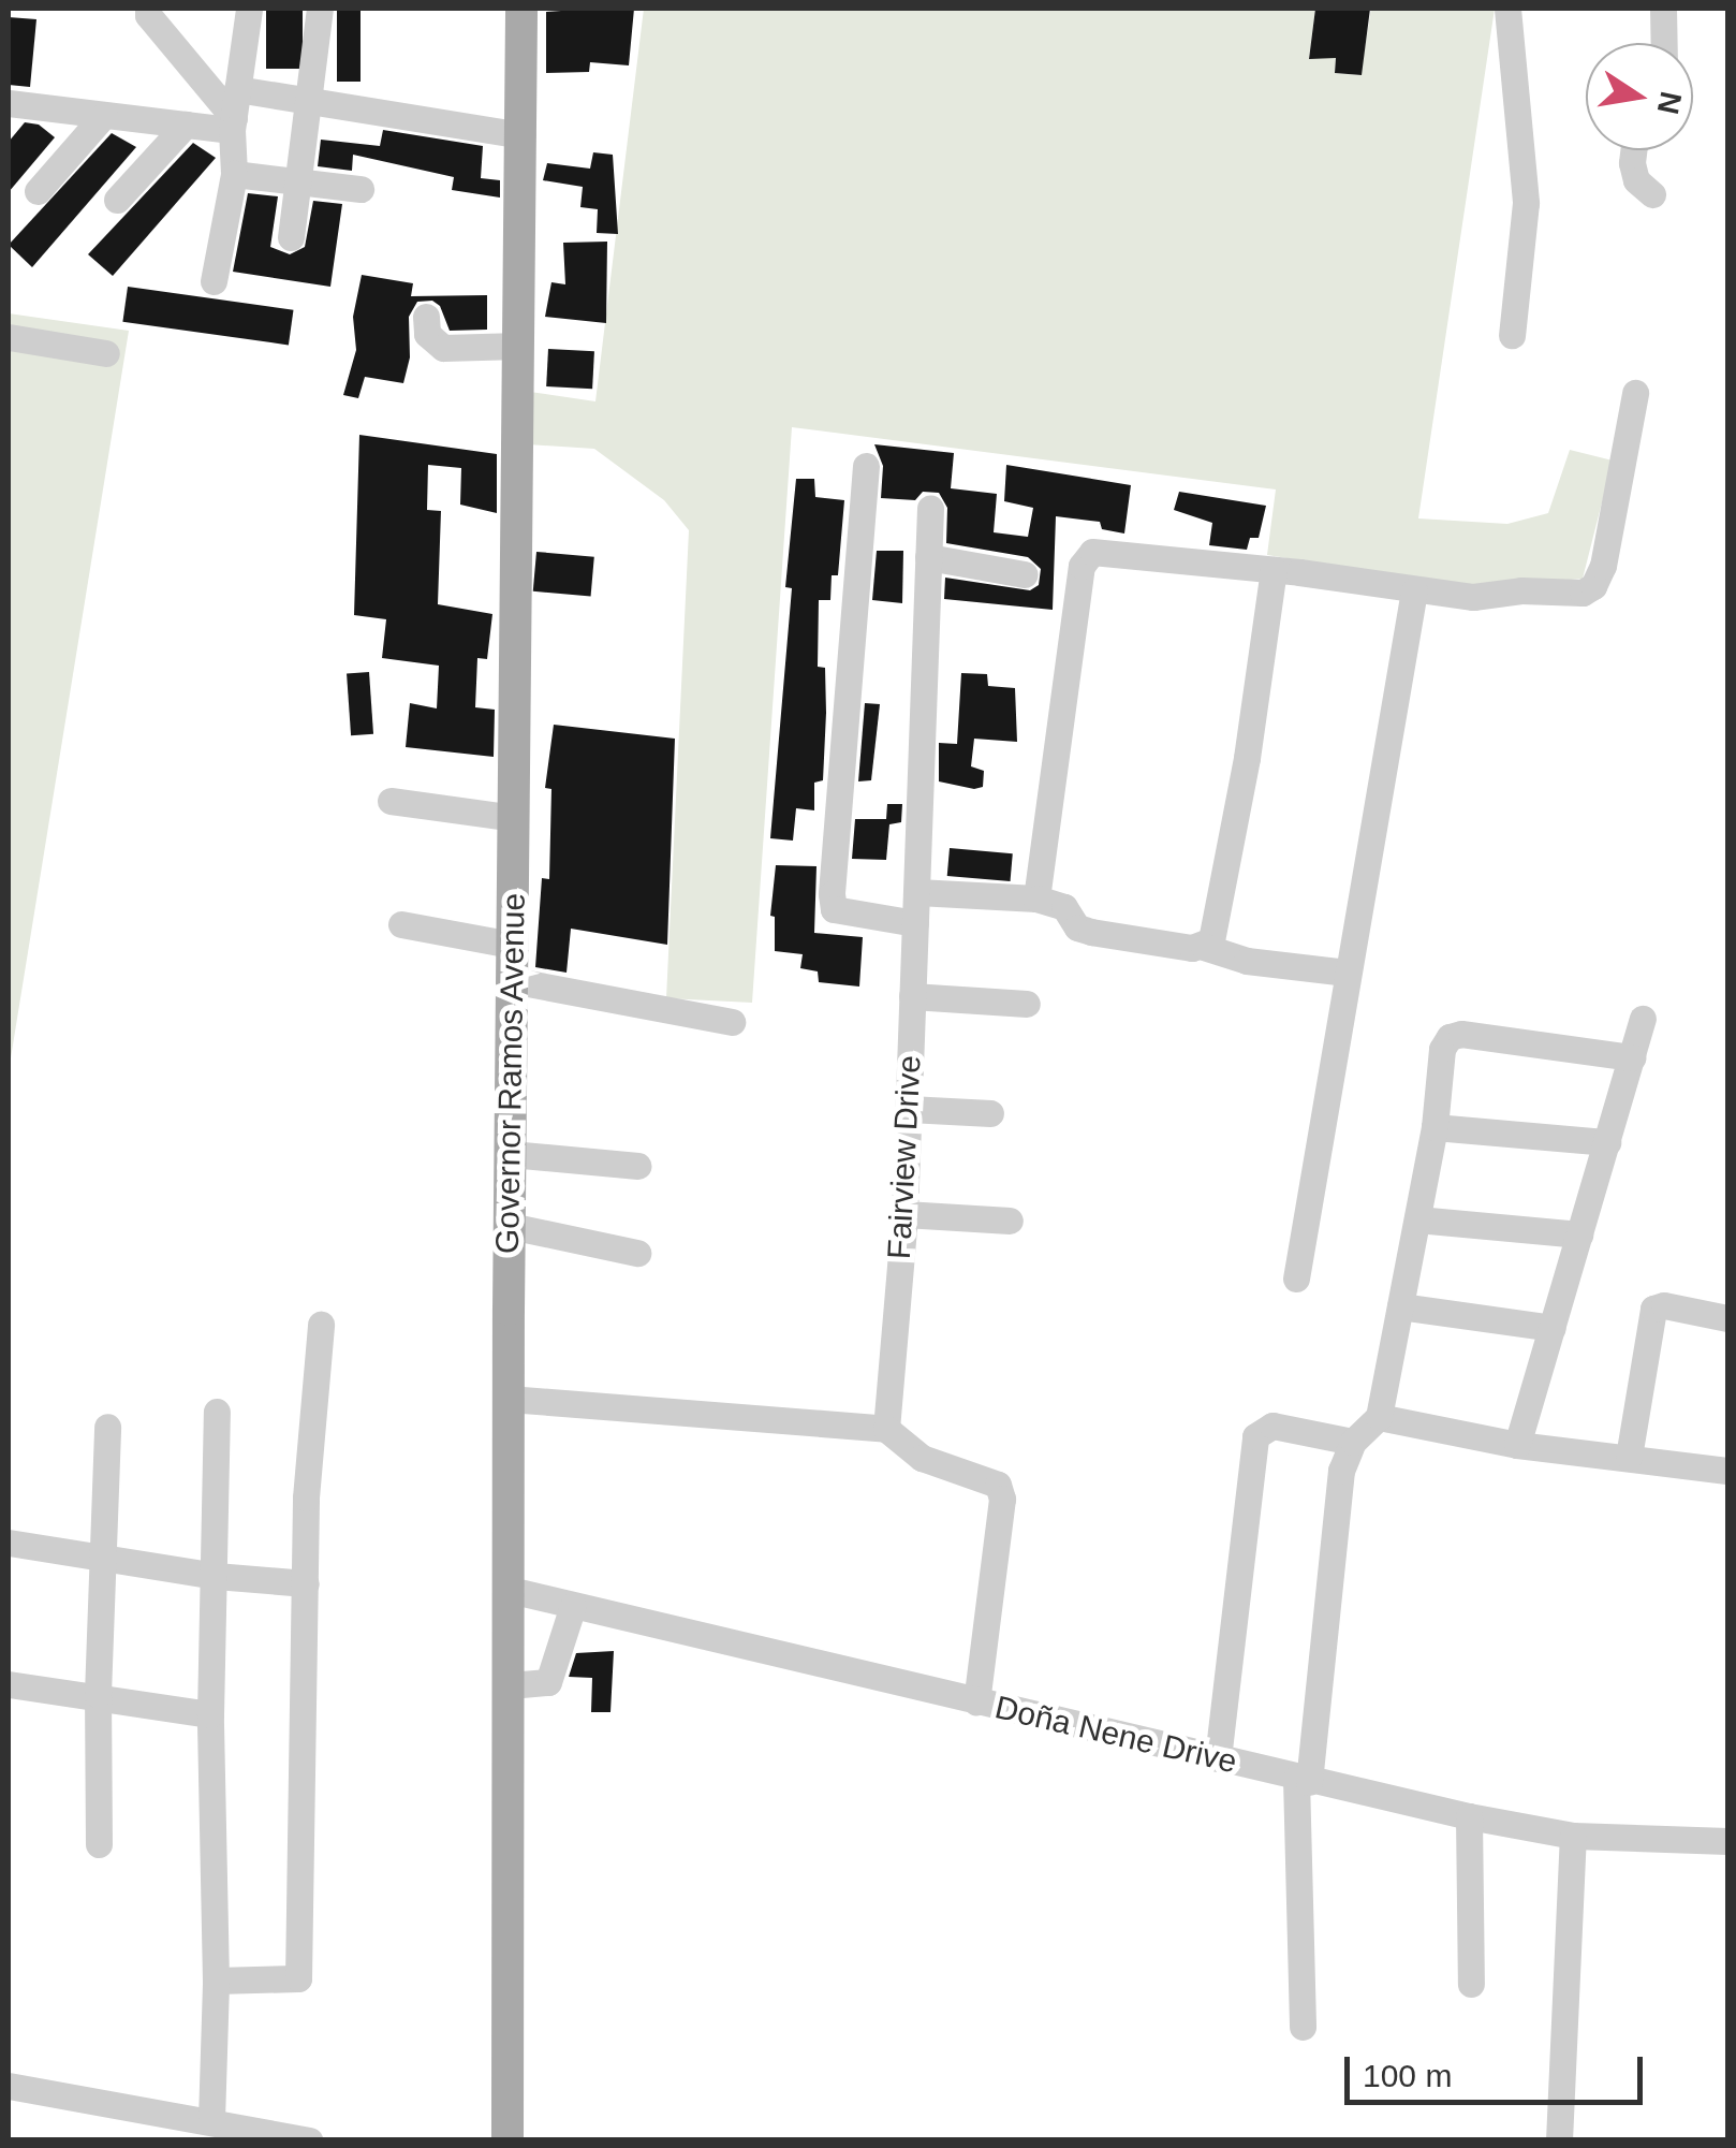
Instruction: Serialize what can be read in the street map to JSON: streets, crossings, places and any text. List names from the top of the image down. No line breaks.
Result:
{"streets":{"main road":["Governor Ramos Avenue"],"street":["Fairview Drive","Doña Nene Drive"]},"crossings":[["Governor Ramos Avenue","Doña Nene Drive"]],"scale_bar":"100 m","north":"right"}
